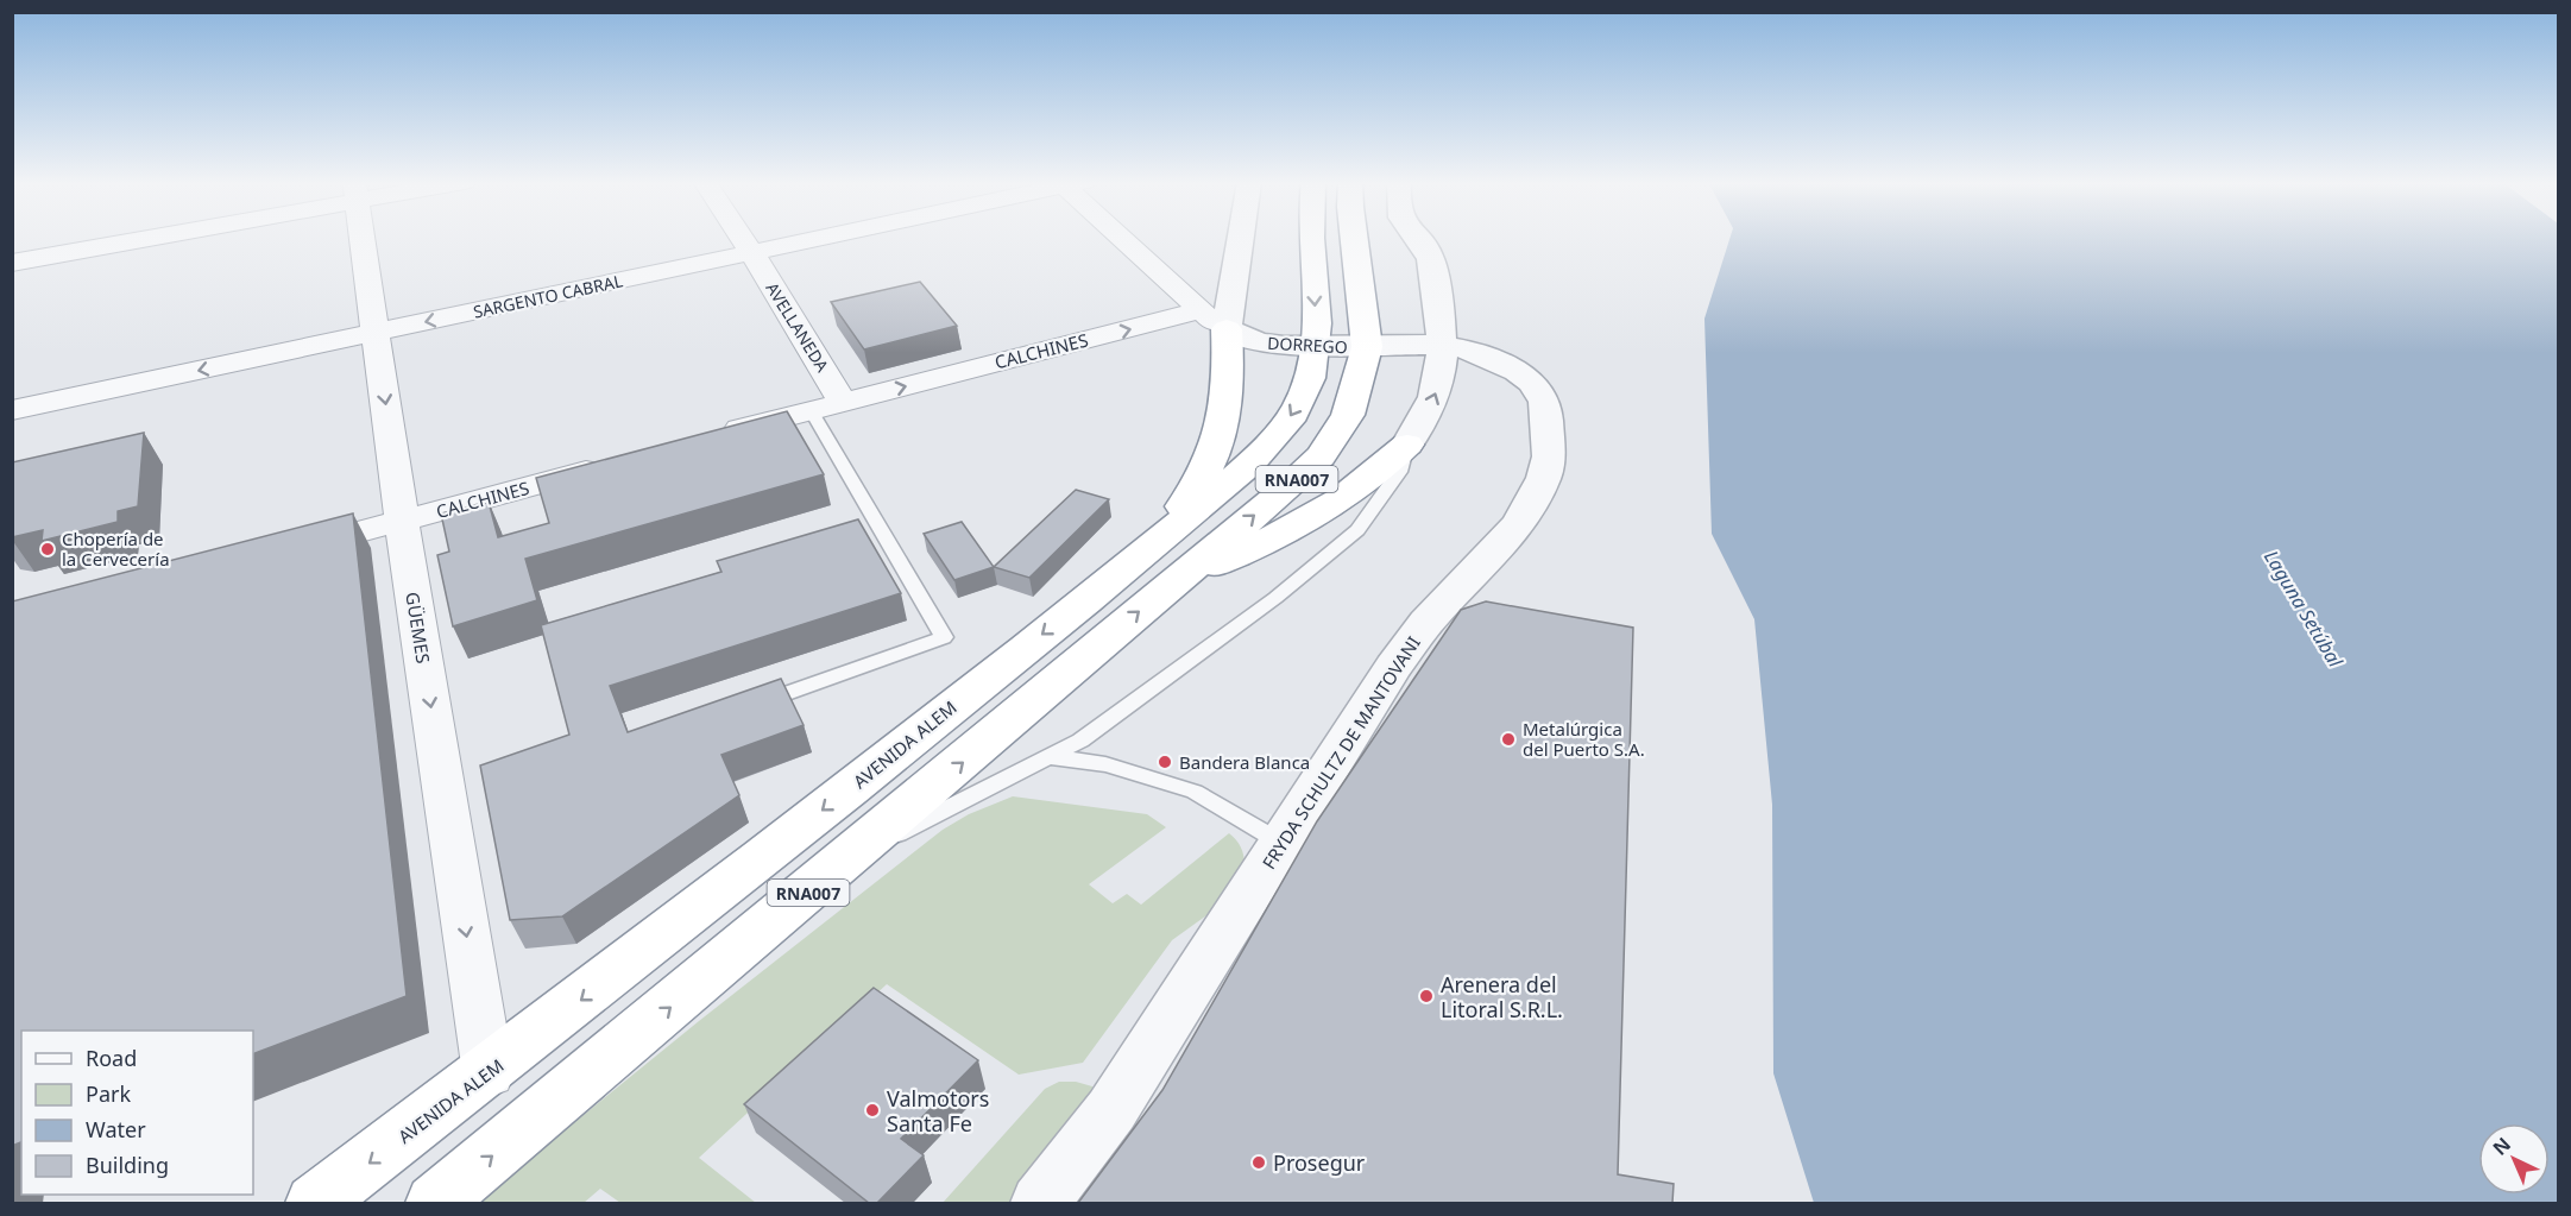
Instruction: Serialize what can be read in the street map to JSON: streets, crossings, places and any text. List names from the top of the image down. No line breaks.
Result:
{"streets":{"highway":["RNA007","AVENIDA ALEM"],"street":["SARGENTO CABRAL","AVELLANEDA","DORREGO","CALCHINES","GÜEMES","FRYDA SCHULTZ DE MANTOVANI"]},"crossings":[["SARGENTO CABRAL","AVELLANEDA"],["SARGENTO CABRAL","GÜEMES"],["AVELLANEDA","CALCHINES"],["DORREGO","CALCHINES"],["DORREGO","AVENIDA ALEM"],["DORREGO","FRYDA SCHULTZ DE MANTOVANI"],["CALCHINES","GÜEMES"],["GÜEMES","AVENIDA ALEM"]],"one_way":["SARGENTO CABRAL","CALCHINES","GÜEMES"],"water":["Laguna Setúbal"],"places":["Chopería de la Cervecería","Metalúrgica del Puerto S.A.","Bandera Blanca","Arenera del Litoral S.R.L.","Valmotors Santa Fe","Prosegur"],"legend":["Road","Park","Water","Building"],"north":"top left"}
